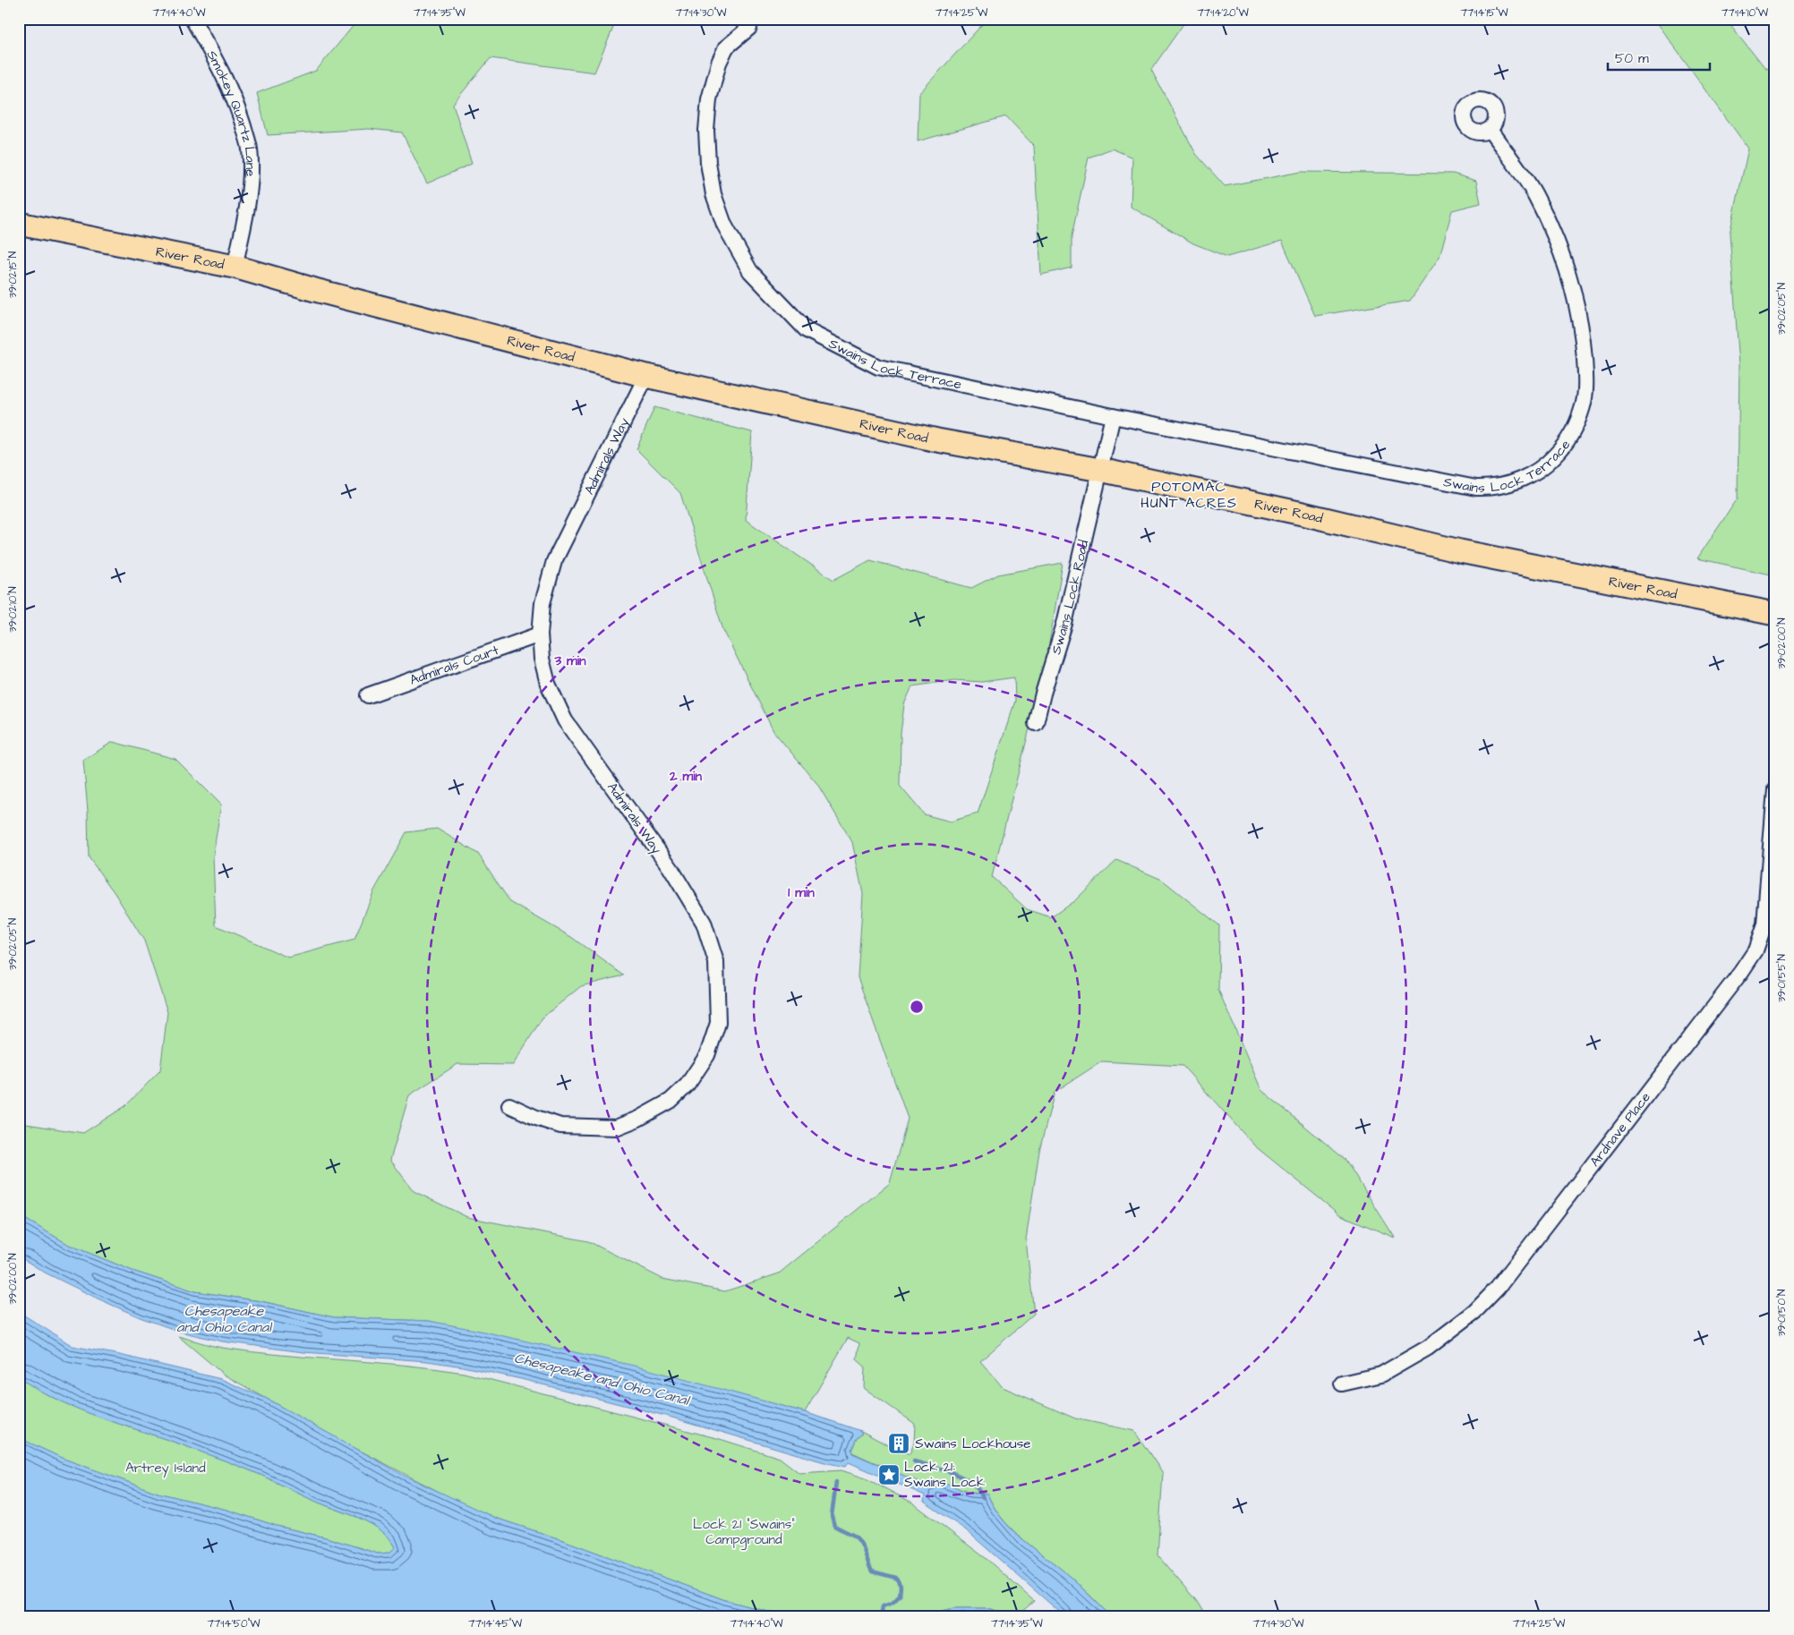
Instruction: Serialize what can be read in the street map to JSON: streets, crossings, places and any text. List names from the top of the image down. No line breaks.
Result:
{"streets":{"main road":["River Road"],"street":["Smokey Quartz Lane","Swains Lock Terrace","Admirals Way","Swains Lock Road","Admirals Court","Ardnave Place"]},"crossings":[["Smokey Quartz Lane","River Road"],["River Road","Admirals Way"],["River Road","Swains Lock Road"],["Admirals Way","Admirals Court"]],"districts":["POTOMAC HUNT ACRES"],"water":["Chesapeake and Ohio Canal"],"parks":["Artrey Island","Lock 21 “Swains” Campground"],"places":{"building":["Swains Lockhouse"],"place":["Lock 21: Swains Lock"]},"scale_bar":"50 m","coordinates":["77°14'40\"W","77°14'35\"W","77°14'30\"W","77°14'25\"W","77°14'20\"W","77°14'15\"W","77°14'10\"W","39°02'15\"N","39°02'05\"N","39°02'10\"N","39°02'00\"N","39°01'55\"N","39°01'50\"N","77°14'50\"W","77°14'45\"W"],"rings":["3 min","2 min","1 min"]}
